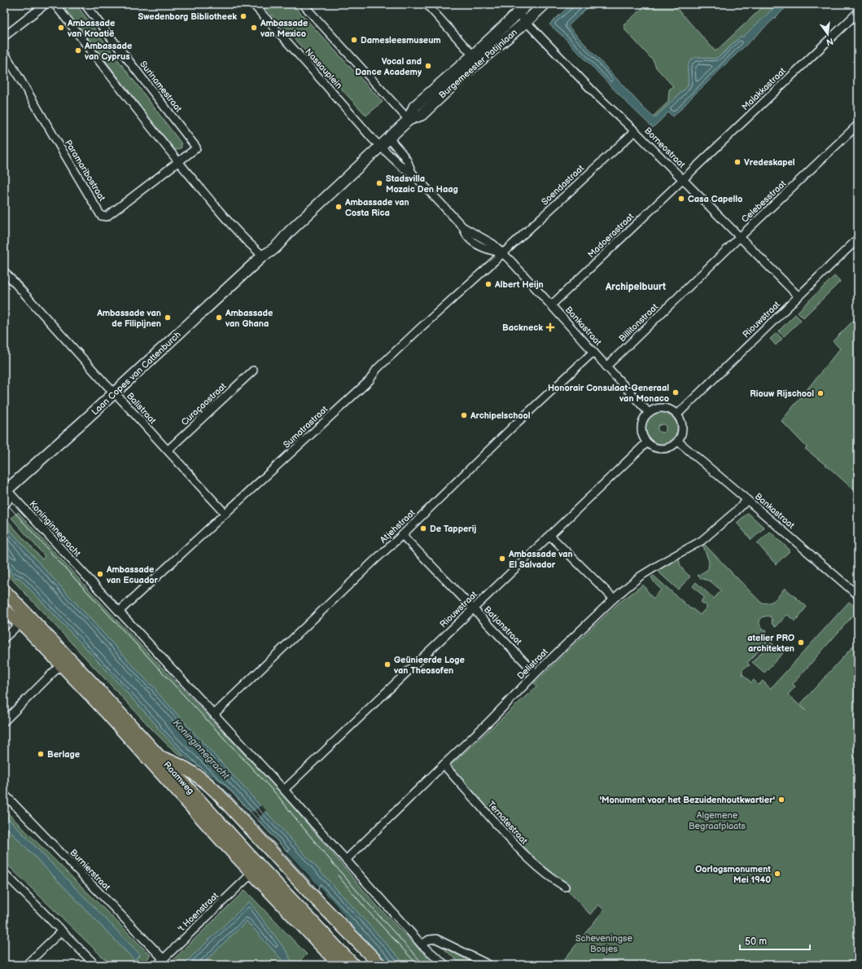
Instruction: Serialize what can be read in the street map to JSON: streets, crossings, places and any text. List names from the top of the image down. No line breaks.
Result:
{"streets":{"main road":["Burgemeester Patijnlaan","Laan Copes van Cattenburch","Raamweg"],"street":["Nassauplein","Surinamestraat","Malakkastraat","Borneostraat","Paramaribostraat","Soendastraat","Celebesstraat","Madoerastraat","Riouwstraat","Billitonstraat","Bankastraat","Curaçaostraat","Balistraat","Sumatrastraat","Atjehstraat","Koninginnegracht","Batjanstraat","Delistraat","Ternatestraat","Burnierstraat","'t Hoenstraat"]},"crossings":[["Burgemeester Patijnlaan","Nassauplein"],["Burgemeester Patijnlaan","Borneostraat"],["Burgemeester Patijnlaan","Bankastraat"],["Burgemeester Patijnlaan","Laan Copes van Cattenburch"],["Nassauplein","Bankastraat"],["Nassauplein","Laan Copes van Cattenburch"],["Surinamestraat","Paramaribostraat"],["Malakkastraat","Borneostraat"],["Malakkastraat","Madoerastraat"],["Borneostraat","Soendastraat"],["Borneostraat","Celebesstraat"],["Borneostraat","Madoerastraat"],["Borneostraat","Riouwstraat"],["Borneostraat","Billitonstraat"],["Soendastraat","Bankastraat"],["Soendastraat","Sumatrastraat"],["Celebesstraat","Billitonstraat"],["Madoerastraat","Bankastraat"],["Riouwstraat","Bankastraat"],["Riouwstraat","Koninginnegracht"],["Riouwstraat","Batjanstraat"],["Billitonstraat","Bankastraat"],["Bankastraat","Laan Copes van Cattenburch"],["Bankastraat","Sumatrastraat"],["Bankastraat","Atjehstraat"],["Bankastraat","Delistraat"],["Laan Copes van Cattenburch","Balistraat"],["Laan Copes van Cattenburch","Koninginnegracht"],["Curaçaostraat","Balistraat"],["Balistraat","Sumatrastraat"],["Sumatrastraat","Koninginnegracht"],["Atjehstraat","Koninginnegracht"],["Atjehstraat","Batjanstraat"],["Koninginnegracht","Delistraat"],["Batjanstraat","Delistraat"],["Delistraat","Ternatestraat"],["Raamweg","'t Hoenstraat"],["Burnierstraat","'t Hoenstraat"]],"districts":["Archipelbuurt"],"water":["Koninginnegracht"],"parks":["Algemene Begraafplaats","Scheveningse Bosjes"],"places":{"other":["Swedenborg Bibliotheek","Ambassade van Kroatië","Ambassade van Mexico","Damesleesmuseum","Ambassade van Cyprus","Vocal and Dance Academy","Vredeskapel","Stadsvilla Mozaic Den Haag","Casa Capello","Ambassade van Costa Rica","Albert Heijn","Ambassade van de Filipijnen","Ambassade van Ghana","Honorair Consulaat-Generaal van Monaco","Riouw Rijschool","Archipelschool","De Tapperij","Ambassade van El Salvador","Ambassade van Ecuador","atelier PRO architekten","Geünieerde Loge van Theosofen","Berlage","'Monument voor het Bezuidenhoutkwartier'","Oorlogsmonument Mei 1940"],"health":["Backneck"]},"scale_bar":"50 m","north":"bottom"}
